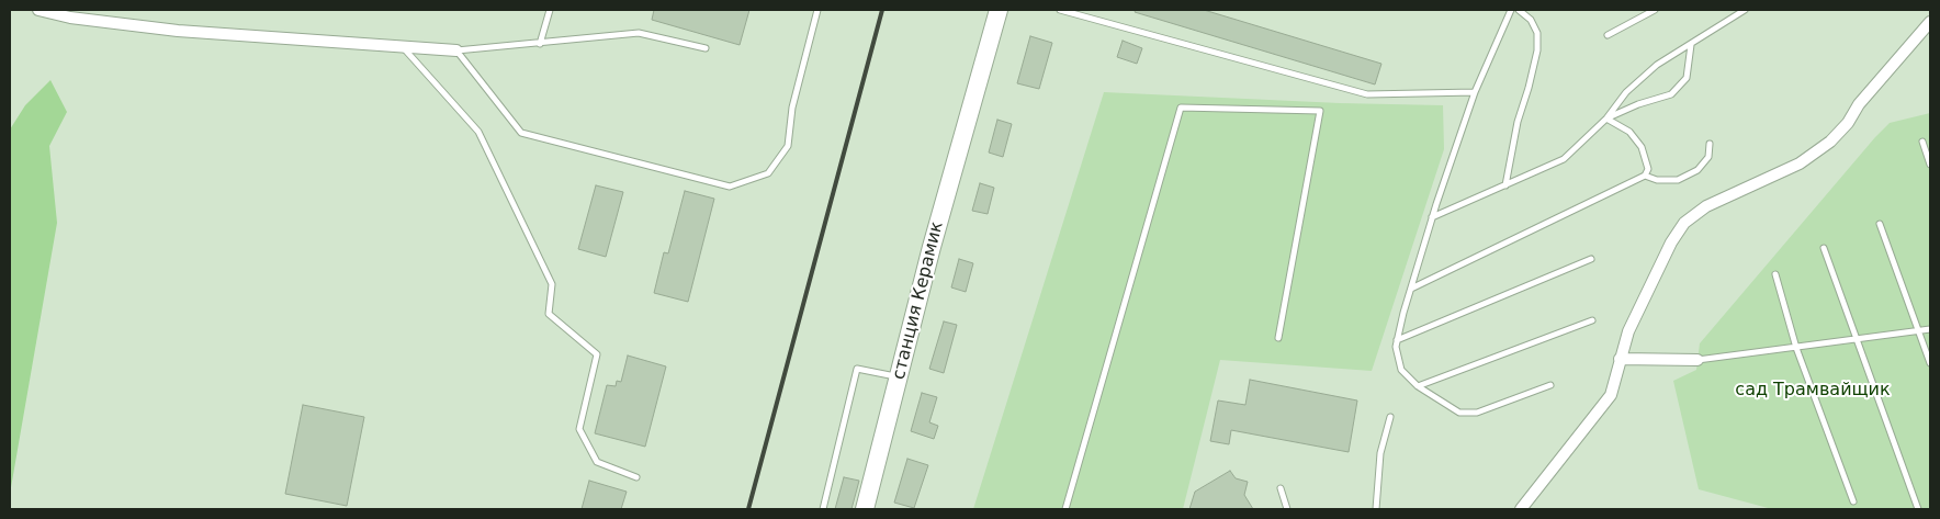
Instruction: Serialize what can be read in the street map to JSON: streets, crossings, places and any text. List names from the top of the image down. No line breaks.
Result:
{"streets":{"main road":["станция Керамик"]},"parks":["сад Трамвайщик"]}
